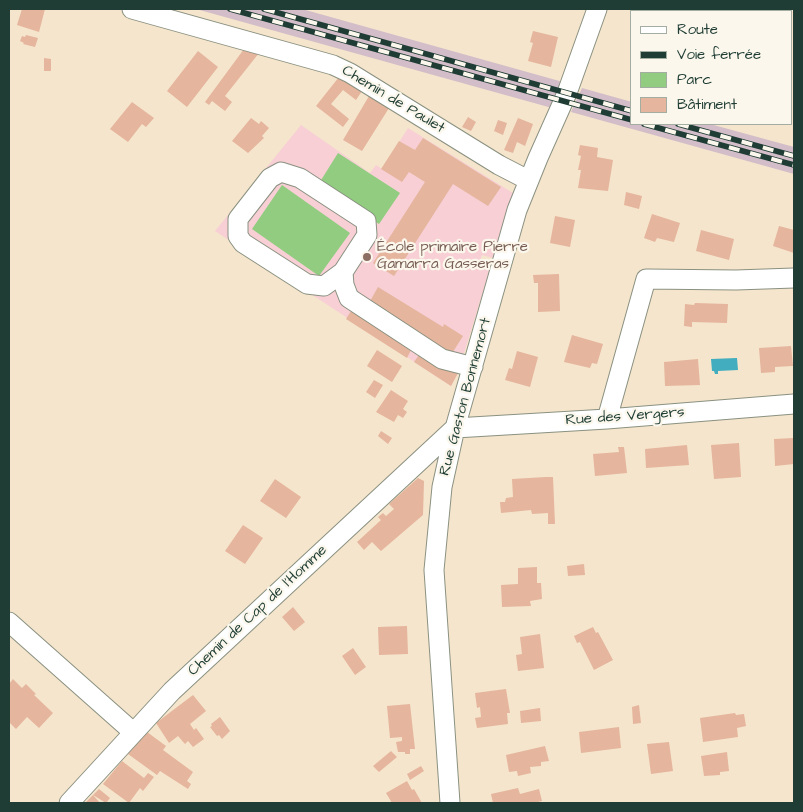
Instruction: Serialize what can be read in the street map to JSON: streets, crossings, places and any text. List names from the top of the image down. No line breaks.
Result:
{"streets":{"street":["Chemin de Paulet","Rue Gaston Bonnemort","Rue des Vergers","Chemin de Cap de l'Homme"]},"crossings":[["Chemin de Paulet","Rue Gaston Bonnemort"],["Rue Gaston Bonnemort","Rue des Vergers"],["Rue Gaston Bonnemort","Chemin de Cap de l'Homme"],["Rue des Vergers","Chemin de Cap de l'Homme"]],"places":["École primaire Pierre Gamarra Gasseras"],"legend":["Route","Voie ferrée","Parc","Bâtiment"]}
